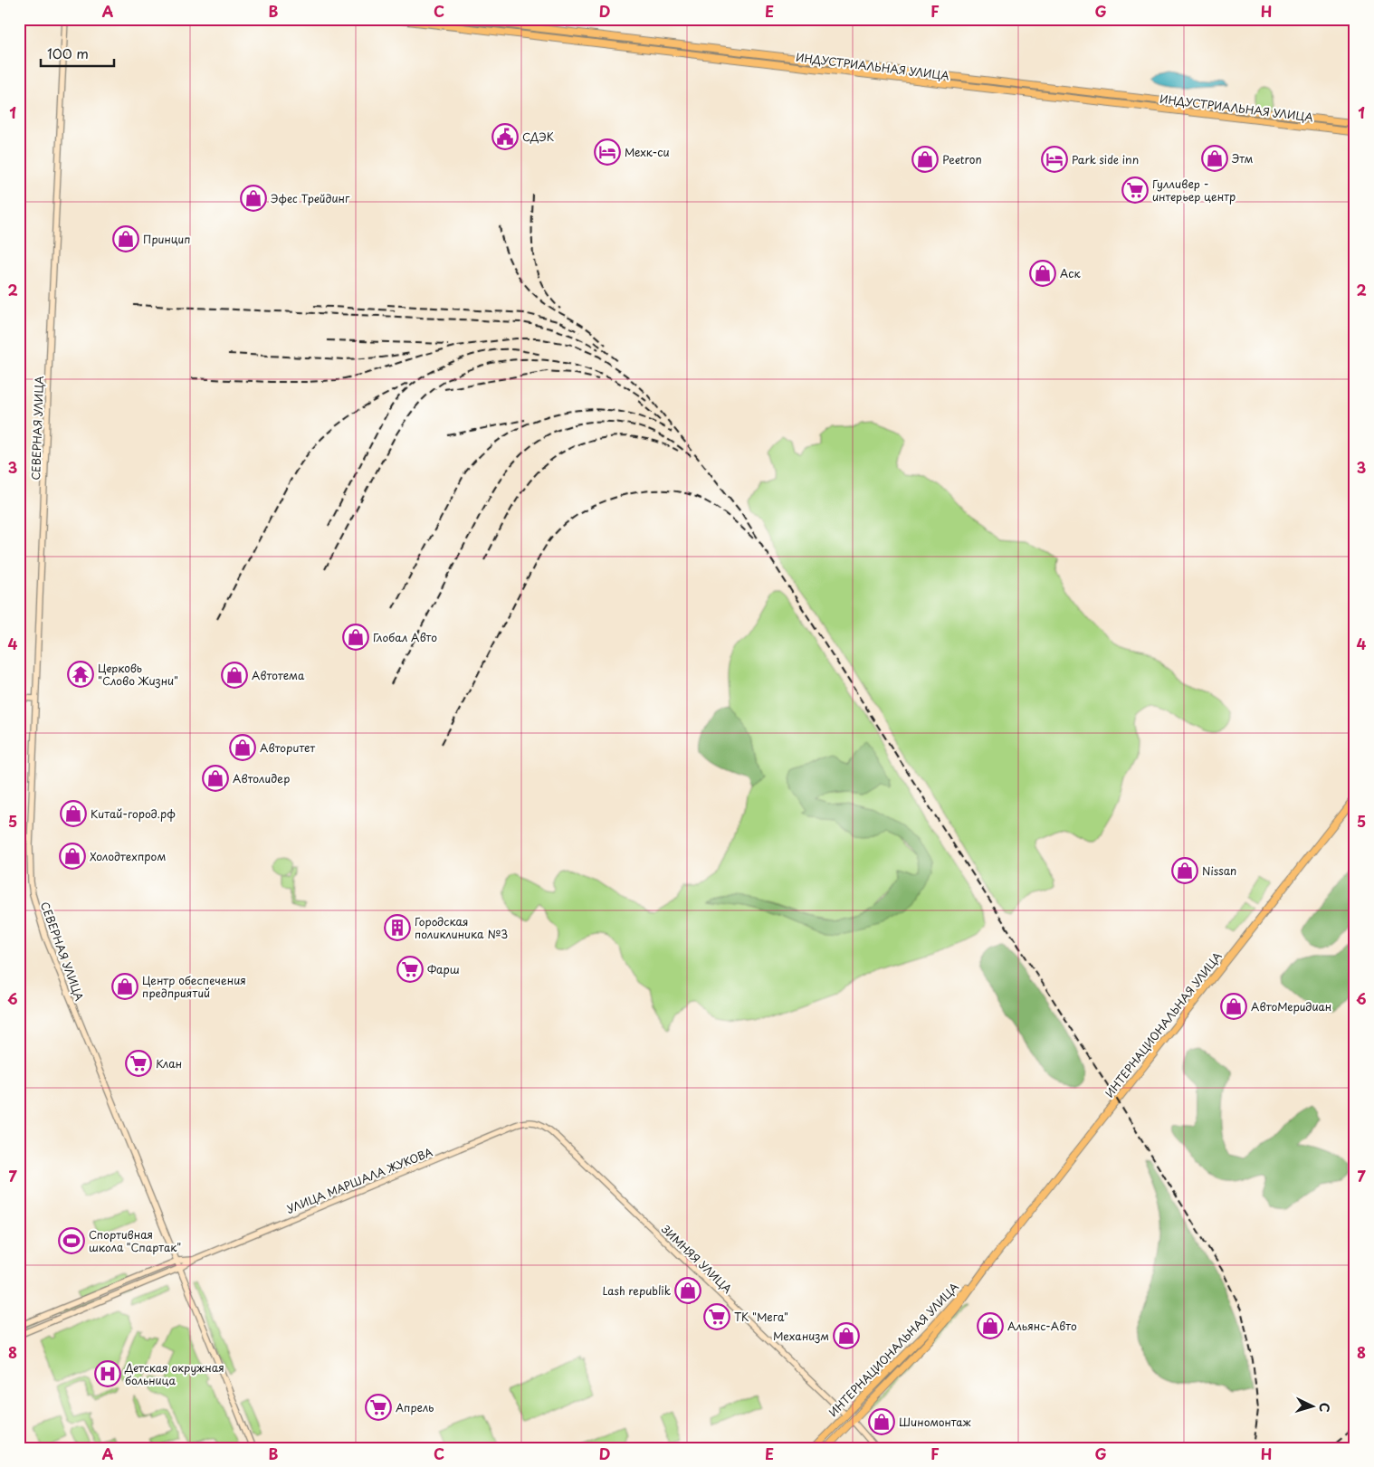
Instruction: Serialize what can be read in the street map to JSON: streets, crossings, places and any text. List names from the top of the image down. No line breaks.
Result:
{"streets":{"main road":["ИНДУСТРИАЛЬНАЯ УЛИЦА","СЕВЕРНАЯ УЛИЦА","ИНТЕРНАЦИОНАЛЬНАЯ УЛИЦА","УЛИЦА МАРШАЛА ЖУКОВА","ЗИМНЯЯ УЛИЦА"]},"crossings":[["СЕВЕРНАЯ УЛИЦА","УЛИЦА МАРШАЛА ЖУКОВА"],["ИНТЕРНАЦИОНАЛЬНАЯ УЛИЦА","ЗИМНЯЯ УЛИЦА"],["УЛИЦА МАРШАЛА ЖУКОВА","ЗИМНЯЯ УЛИЦА"]],"places":{"public building":["СДЭК"],"hotel":["Мехк-си","Park side inn"],"shop":["Этм","Peetron","Эфес Трейдинг","Принцип","Аск","Глобал Авто","Автотема","Авторитет","Автолидер","Китай-город.рф","Холодтехпром","Nissan","Центр обеспечения предприятий","АвтоМеридиан","Lash republik","Альянс-Авто","Механизм","Шиномонтаж"],"supermarket":["Гулливер - интерьер центр","Фарш","Клан","ТК \"Мега\"","Апрель"],"temple":["Церковь \"Слово Жизни\""],"building":["Городская поликлиника №3"],"sports":["Спортивная школа \"Спартак\""],"hospital":["Детская окружная больница"]},"scale_bar":"100 m","north":"right","grid":{"columns":["A","B","C","D","E","F","G","H"],"rows":["1","2","3","4","5","6","7","8"]}}
